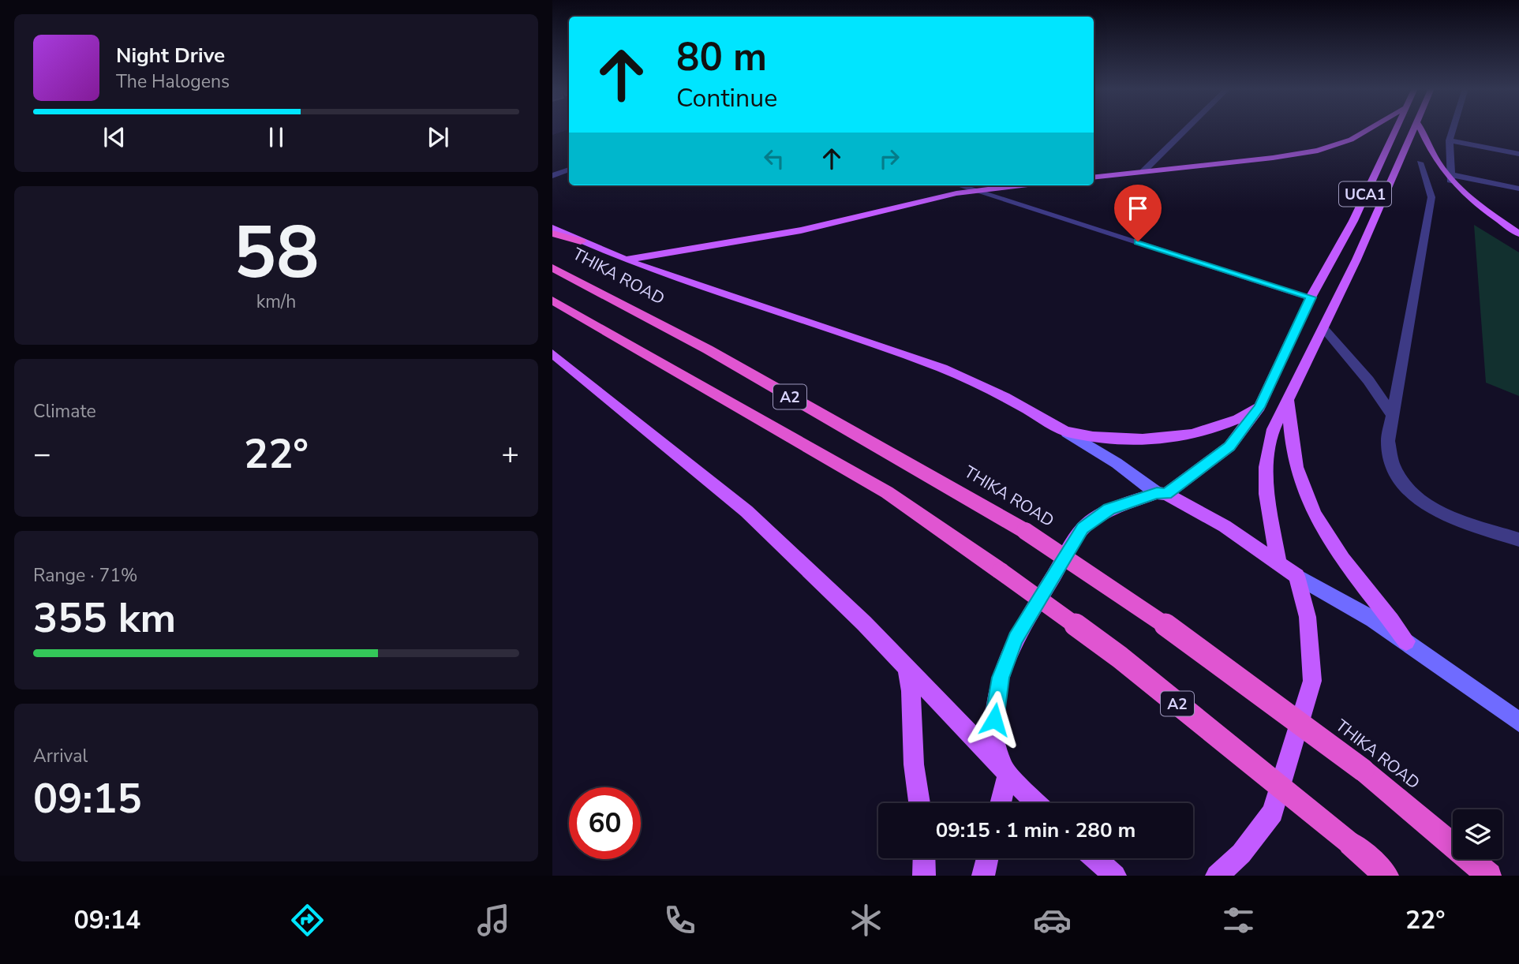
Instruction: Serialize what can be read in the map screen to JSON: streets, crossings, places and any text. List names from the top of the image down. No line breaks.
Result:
{"streets":{"highway":["THIKA ROAD","A2"],"main road":["UCA1"]},"crossings":[["UCA1","THIKA ROAD"]],"page":{"turn":["80 m","Continue"],"song":["Night Drive","The Halogens"],"tile":[["58","km/h"],"Climate",["Range · 71%","355 km"],["Arrival","09:15"]],"heat":["−","22°","+"],"limit":"60","trip":"09:15 · 1 min · 280 m","tabs":["09:14","22°"]}}
